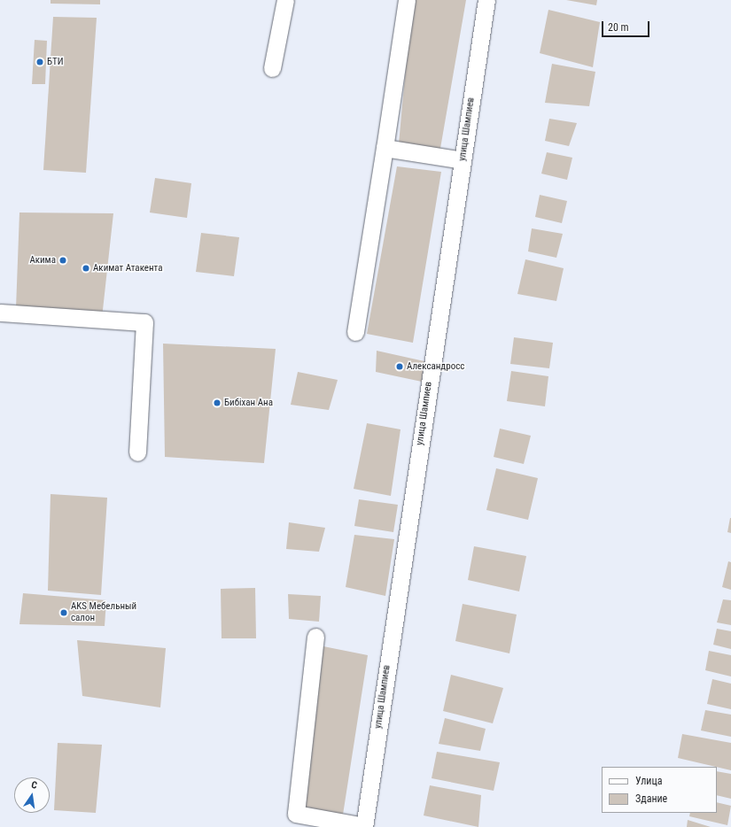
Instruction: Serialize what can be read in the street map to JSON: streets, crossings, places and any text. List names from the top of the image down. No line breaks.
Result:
{"streets":{"street":["улица Шампиев"]},"places":["БТИ","Акима","Акимат Атакента","Александросс","Бибіхан Ана","AKS Мебельный салон"],"legend":["Улица","Здание"],"scale_bar":"20 m","north":"top"}
